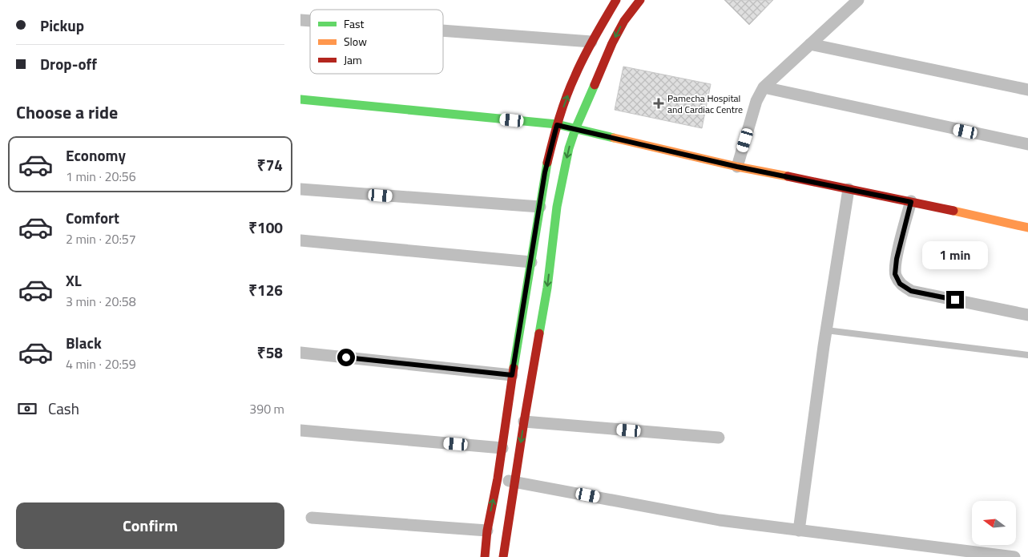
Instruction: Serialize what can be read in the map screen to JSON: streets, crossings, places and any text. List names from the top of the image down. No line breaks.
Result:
{"places":{"health":["Pamecha Hospital and Cardiac Centre"]},"legend":["Fast","Slow","Jam"],"north":"left","page":{"banner":["Pickup","Drop-off"],"heading":"Choose a ride","list":[{"name":"Economy","note":"1 min · 20:56","value":"₹74"},{"name":"Comfort","note":"2 min · 20:57","value":"₹100"},{"name":"XL","note":"3 min · 20:58","value":"₹126"},{"name":"Black","note":"4 min · 20:59","value":"₹58"}],"bubble":"1 min","pay":["Cash","390 m"],"buttons":"Confirm"}}
